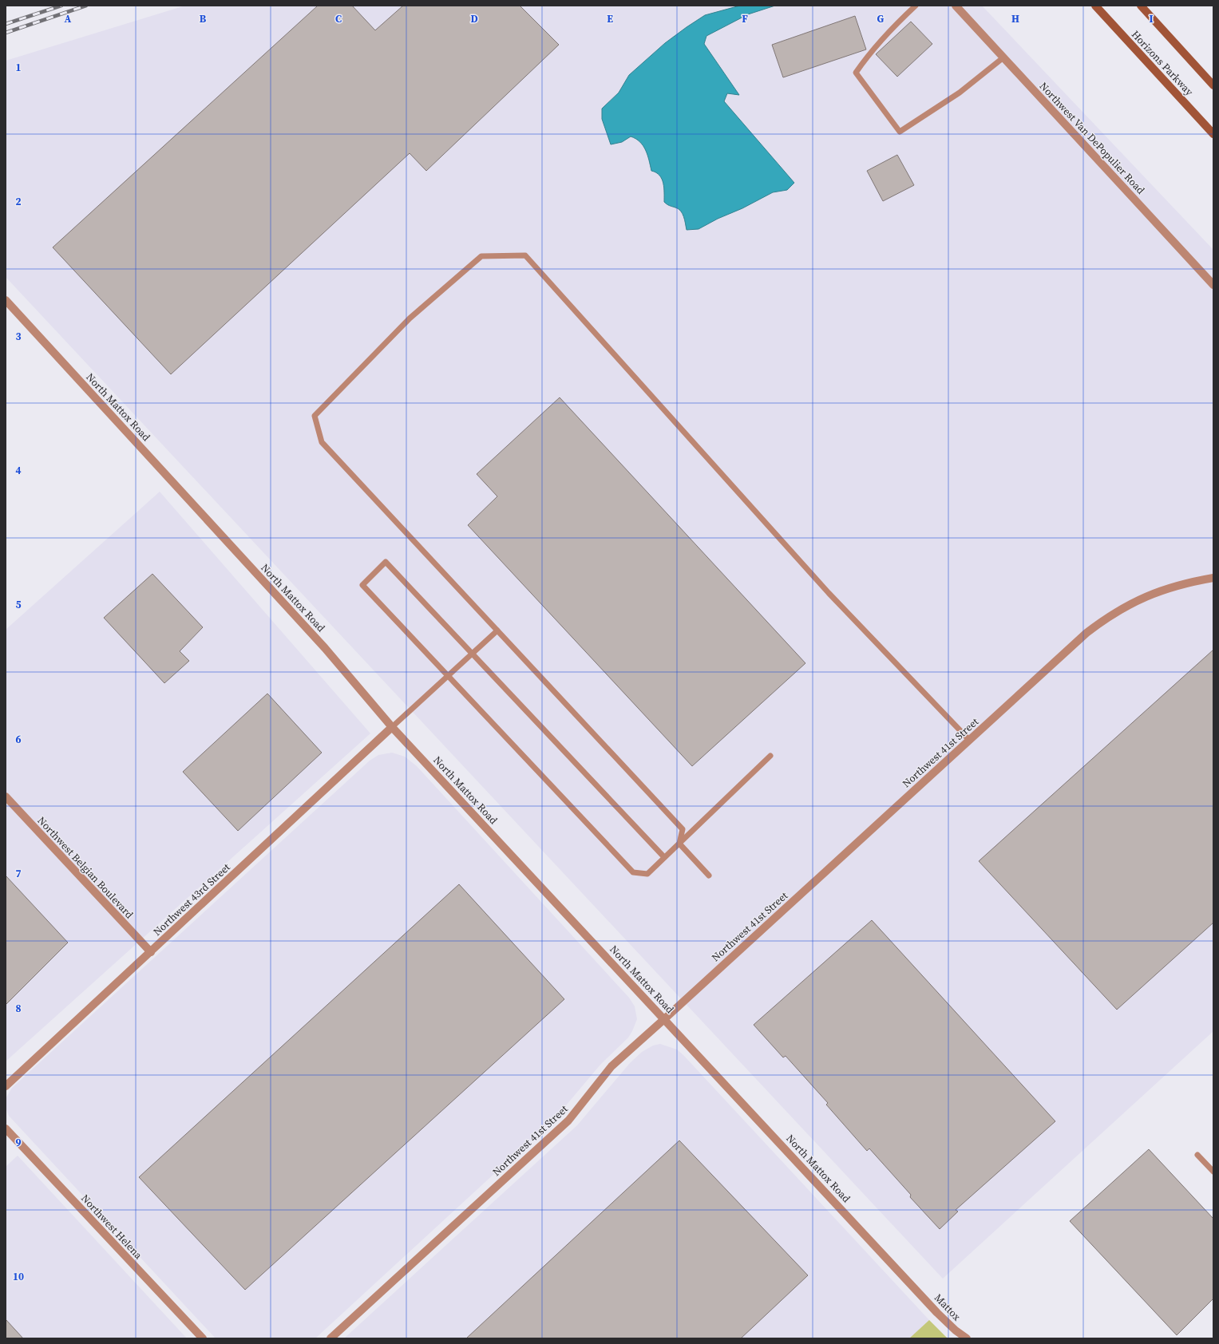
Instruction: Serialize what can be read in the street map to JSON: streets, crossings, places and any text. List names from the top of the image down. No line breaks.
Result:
{"streets":{"main road":["Horizons Parkway"],"street":["Northwest Van DePopulier Road","North Mattox Road","Northwest 41st Street","Northwest Belgian Boulevard","Northwest 43rd Street","Northwest Helena","Mattox"]},"crossings":[["North Mattox Road","Northwest 41st Street"],["North Mattox Road","Northwest 43rd Street"],["North Mattox Road","Mattox"],["Northwest Belgian Boulevard","Northwest 43rd Street"]],"grid":{"columns":["A","B","C","D","E","F","G","H","I"],"rows":["1","2","3","4","5","6","7","8","9","10"]}}
